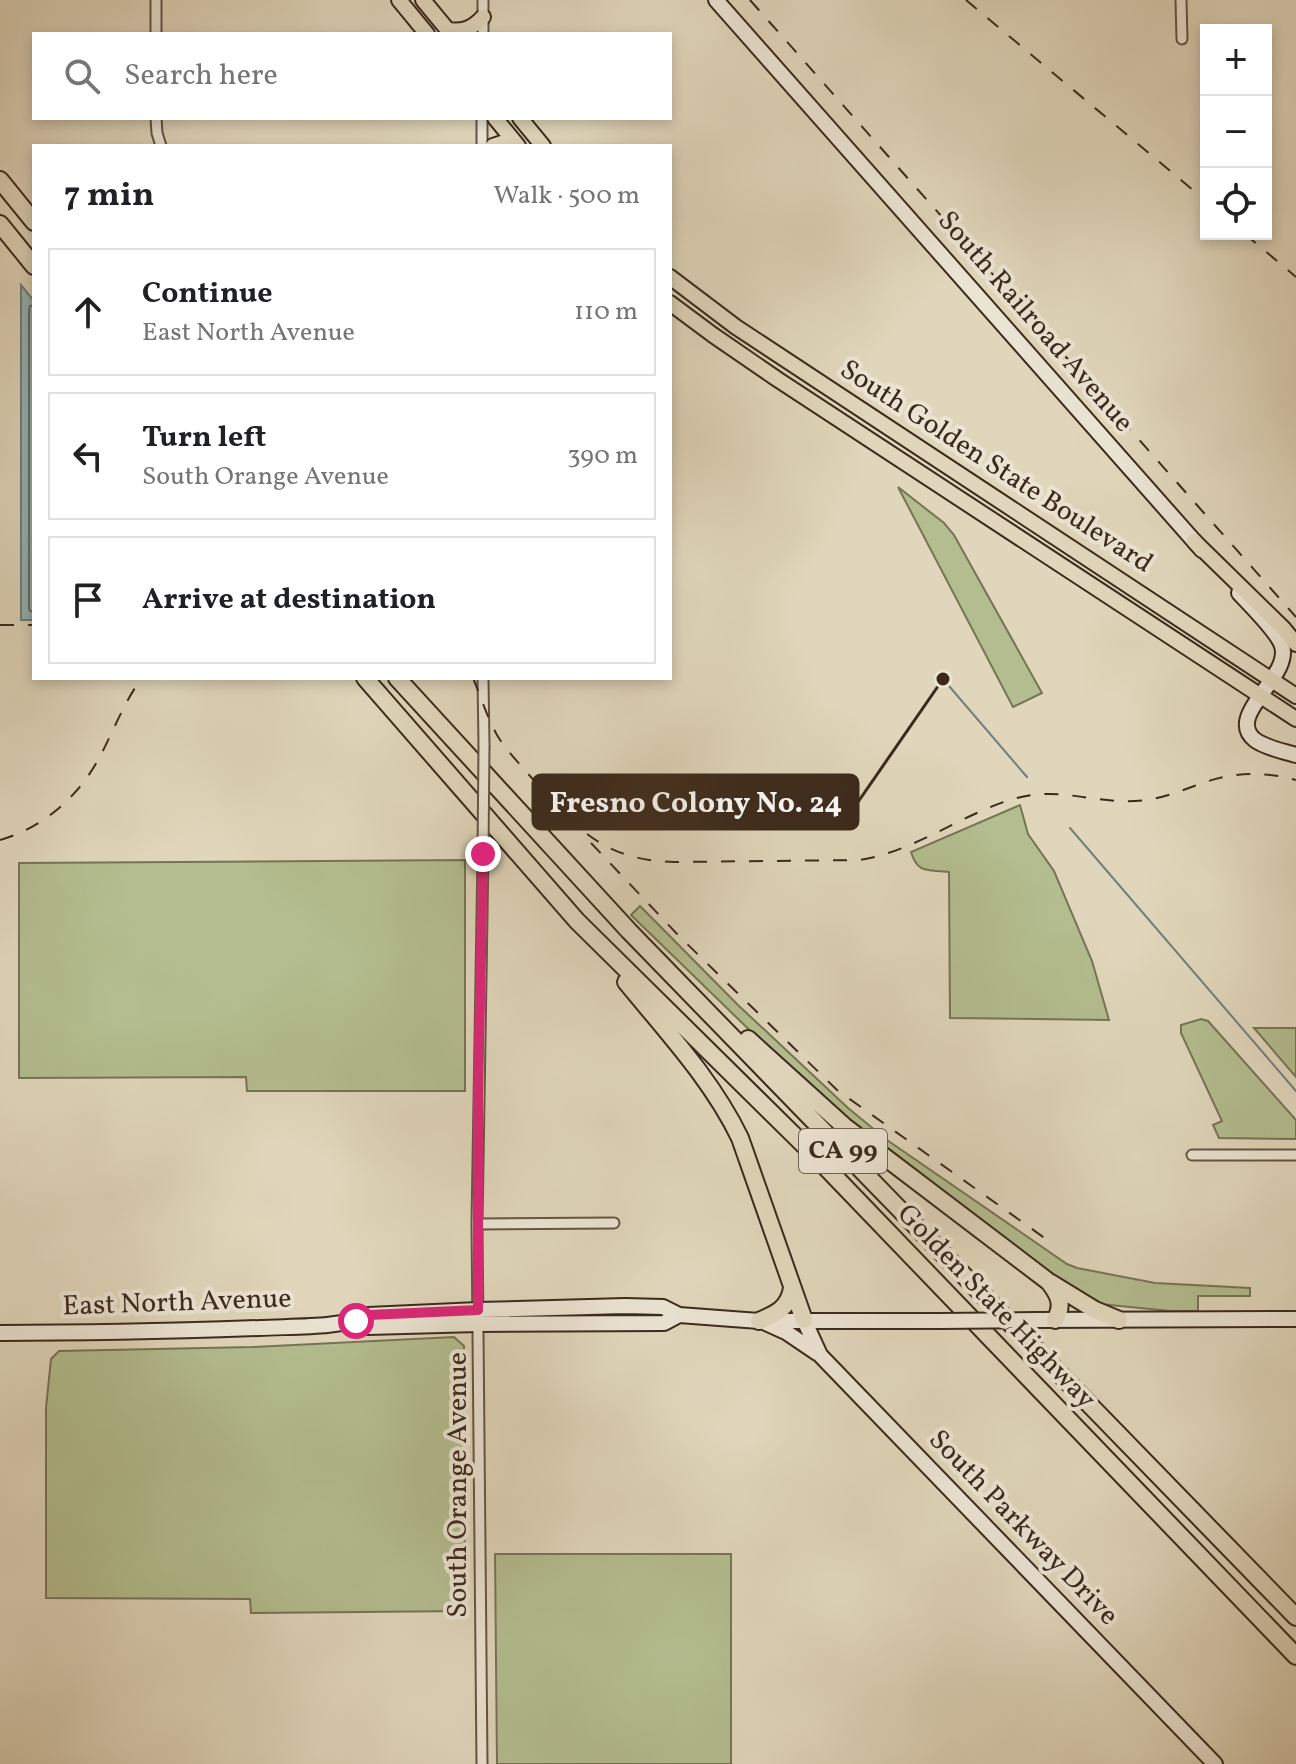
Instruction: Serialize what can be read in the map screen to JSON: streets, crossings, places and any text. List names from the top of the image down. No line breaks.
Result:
{"streets":{"highway":["CA 99","Golden State Highway"],"main road":["South Golden State Boulevard"],"street":["South Railroad Avenue","East North Avenue","South Orange Avenue","South Parkway Drive"]},"crossings":[["South Railroad Avenue","South Golden State Boulevard"],["East North Avenue","South Orange Avenue"],["East North Avenue","South Parkway Drive"]],"places":["Fresno Colony No. 24"],"page":{"map_buttons":["+","−"],"search":"Search here","heading":["7 min","Walk · 500 m"],"list":[["Continue","East North Avenue","110 m"],["Turn left","South Orange Avenue","390 m"],"Arrive at destination"]}}
